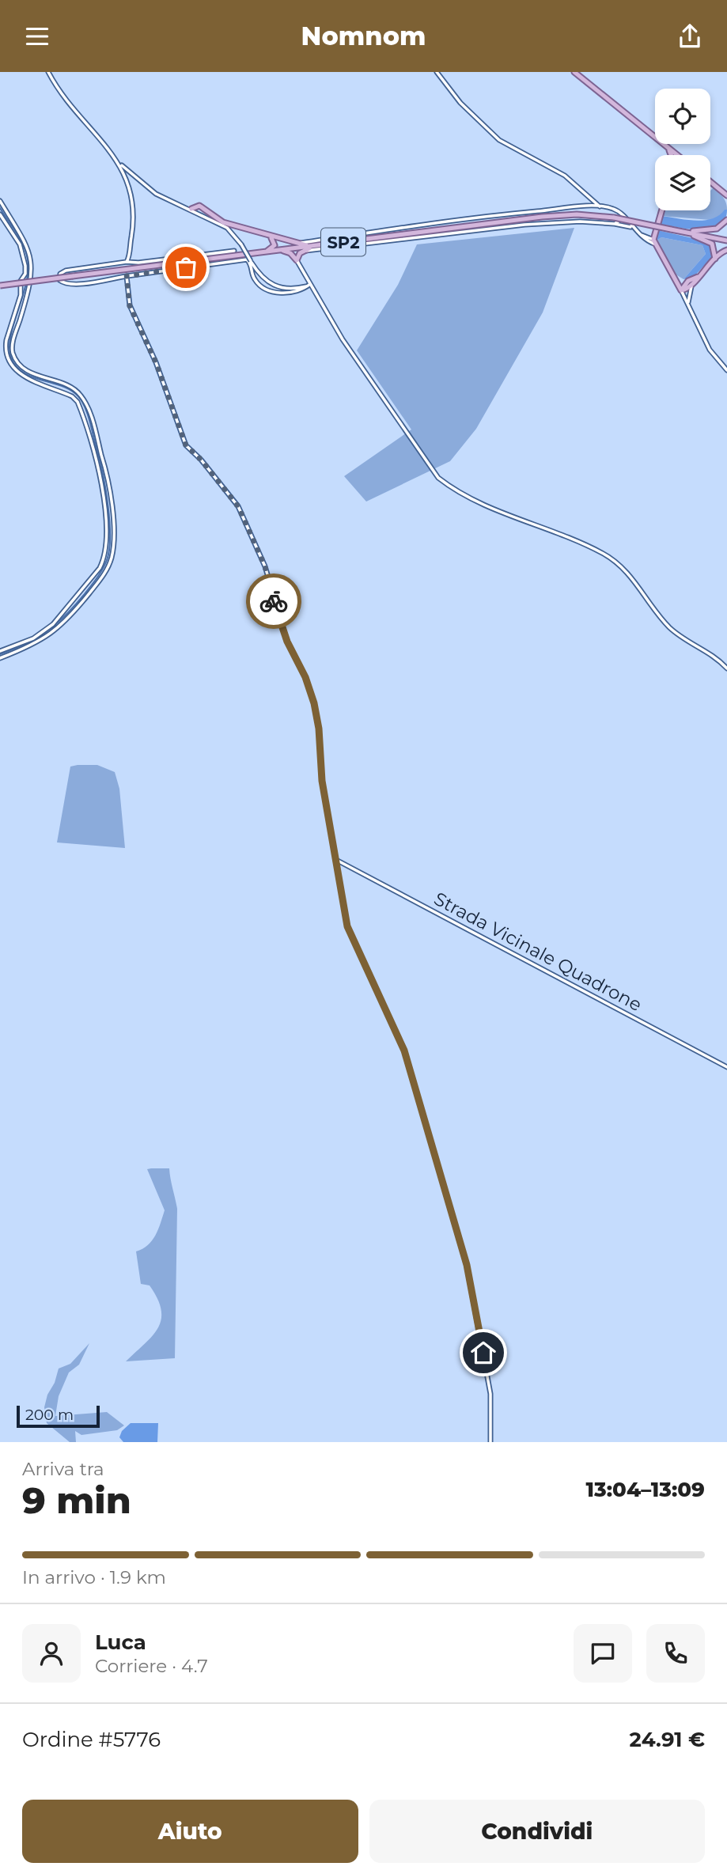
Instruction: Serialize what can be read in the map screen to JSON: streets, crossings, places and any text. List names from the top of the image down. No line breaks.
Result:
{"streets":{"main road":["SP2"],"street":["Strada Vicinale Quadrone"]},"scale_bar":"200 m","page":{"header":"Nomnom","scale":"200 m","heading":["9 min","Arriva tra","13:04–13:09"],"panel":["Luca","Corriere · 4.7","Ordine #5776","24.91 €"],"bar":"In arrivo · 1.9 km","buttons":["Aiuto","Condividi"]}}
